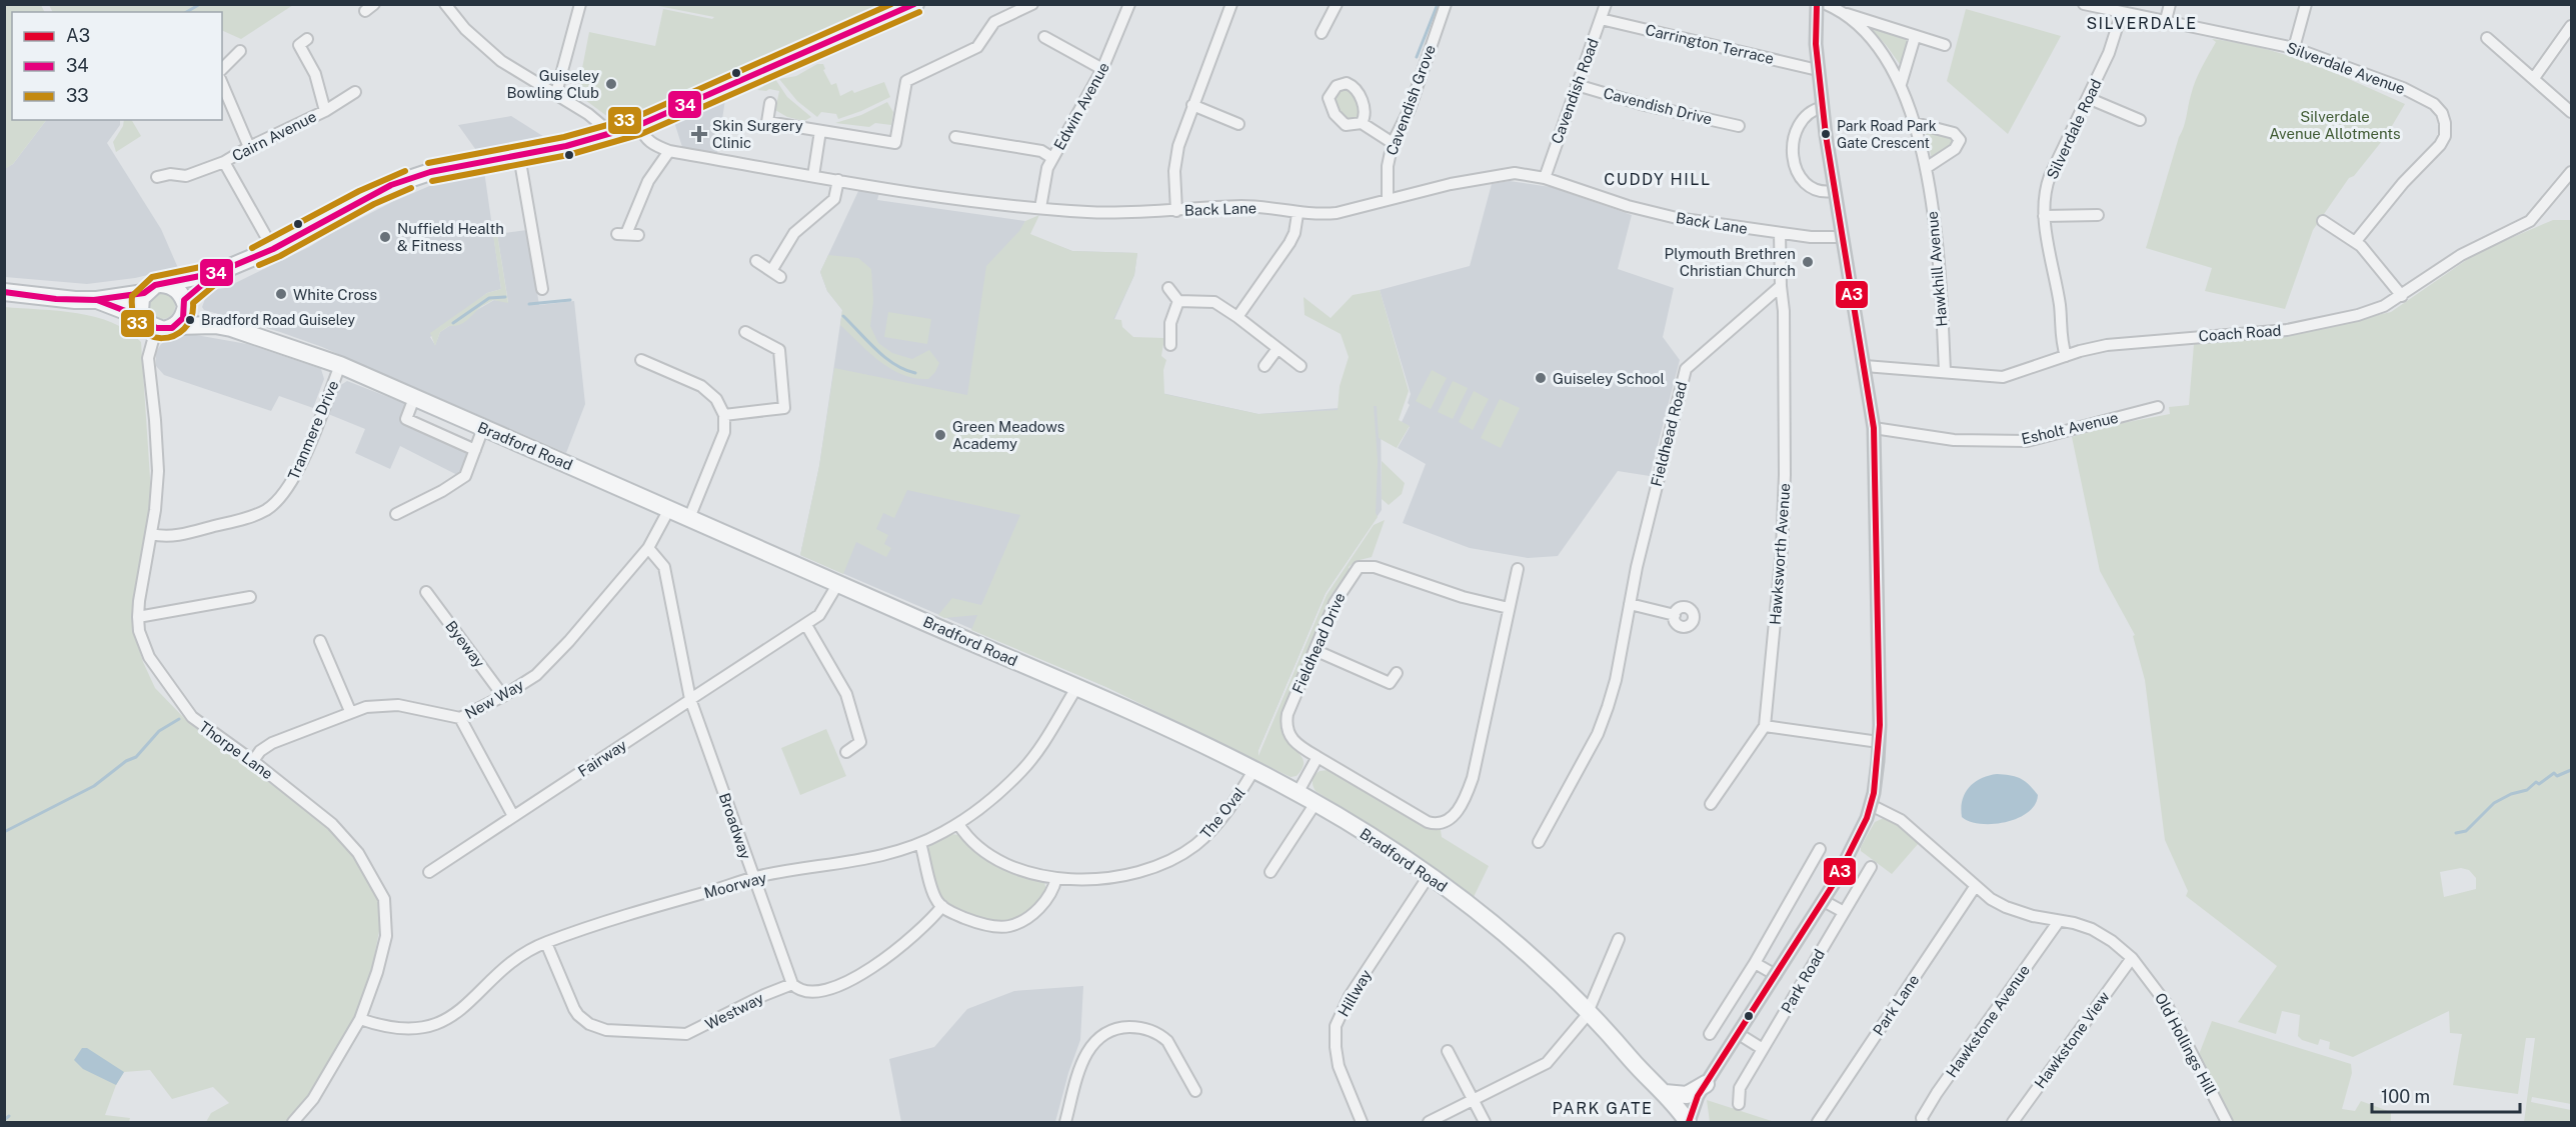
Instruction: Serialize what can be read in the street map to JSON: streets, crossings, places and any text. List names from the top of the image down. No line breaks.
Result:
{"streets":{"main road":["Bradford Road","Park Road"],"street":["Carrington Terrace","Silverdale Avenue","Cavendish Road","Cavendish Grove","Edwin Avenue","Cavendish Drive","Silverdale Road","Cairn Avenue","Back Lane","Hawkhill Avenue","Coach Road","Esholt Avenue","Tranmere Drive","Fieldhead Road","Hawksworth Avenue","Fieldhead Drive","Byeway","New Way","Thorpe Lane","Fairway","The Oval","Broadway","Moorway","Hillway","Park Lane","Westway","Hawkstone Avenue","Hawkstone View","Old Hollings Hill"]},"crossings":[["Carrington Terrace","Cavendish Road"],["Carrington Terrace","Park Road"],["Silverdale Avenue","Silverdale Road"],["Cavendish Road","Cavendish Drive"],["Cavendish Road","Back Lane"],["Cavendish Grove","Back Lane"],["Edwin Avenue","Back Lane"],["Silverdale Road","Coach Road"],["Back Lane","Park Road"],["Hawkhill Avenue","Coach Road"],["Coach Road","Park Road"],["Esholt Avenue","Park Road"],["Tranmere Drive","Bradford Road"],["Tranmere Drive","Thorpe Lane"],["Fieldhead Road","Hawksworth Avenue"],["Bradford Road","New Way"],["Bradford Road","Thorpe Lane"],["Bradford Road","Fairway"],["Bradford Road","The Oval"],["Bradford Road","Moorway"],["Bradford Road","Park Road"],["Bradford Road","Hillway"],["Byeway","New Way"],["New Way","Thorpe Lane"],["New Way","Broadway"],["Thorpe Lane","Moorway"],["Fairway","Broadway"],["The Oval","Moorway"],["Broadway","Moorway"],["Broadway","Westway"],["Moorway","Westway"],["Park Road","Old Hollings Hill"],["Park Lane","Old Hollings Hill"],["Hawkstone Avenue","Old Hollings Hill"],["Hawkstone View","Old Hollings Hill"]],"districts":["SILVERDALE","CUDDY HILL","PARK GATE"],"parks":["Silverdale Avenue Allotments"],"places":{"other":["Guiseley Bowling Club","Park Road Park Gate Crescent","Nuffield Health & Fitness","Plymouth Brethren Christian Church","White Cross","Bradford Road Guiseley","Guiseley School","Green Meadows Academy"],"health":["Skin Surgery Clinic"]},"lines":["transit line A3","transit line 34","transit line 33"],"legend":["A3","34","33"],"scale_bar":"100 m"}
